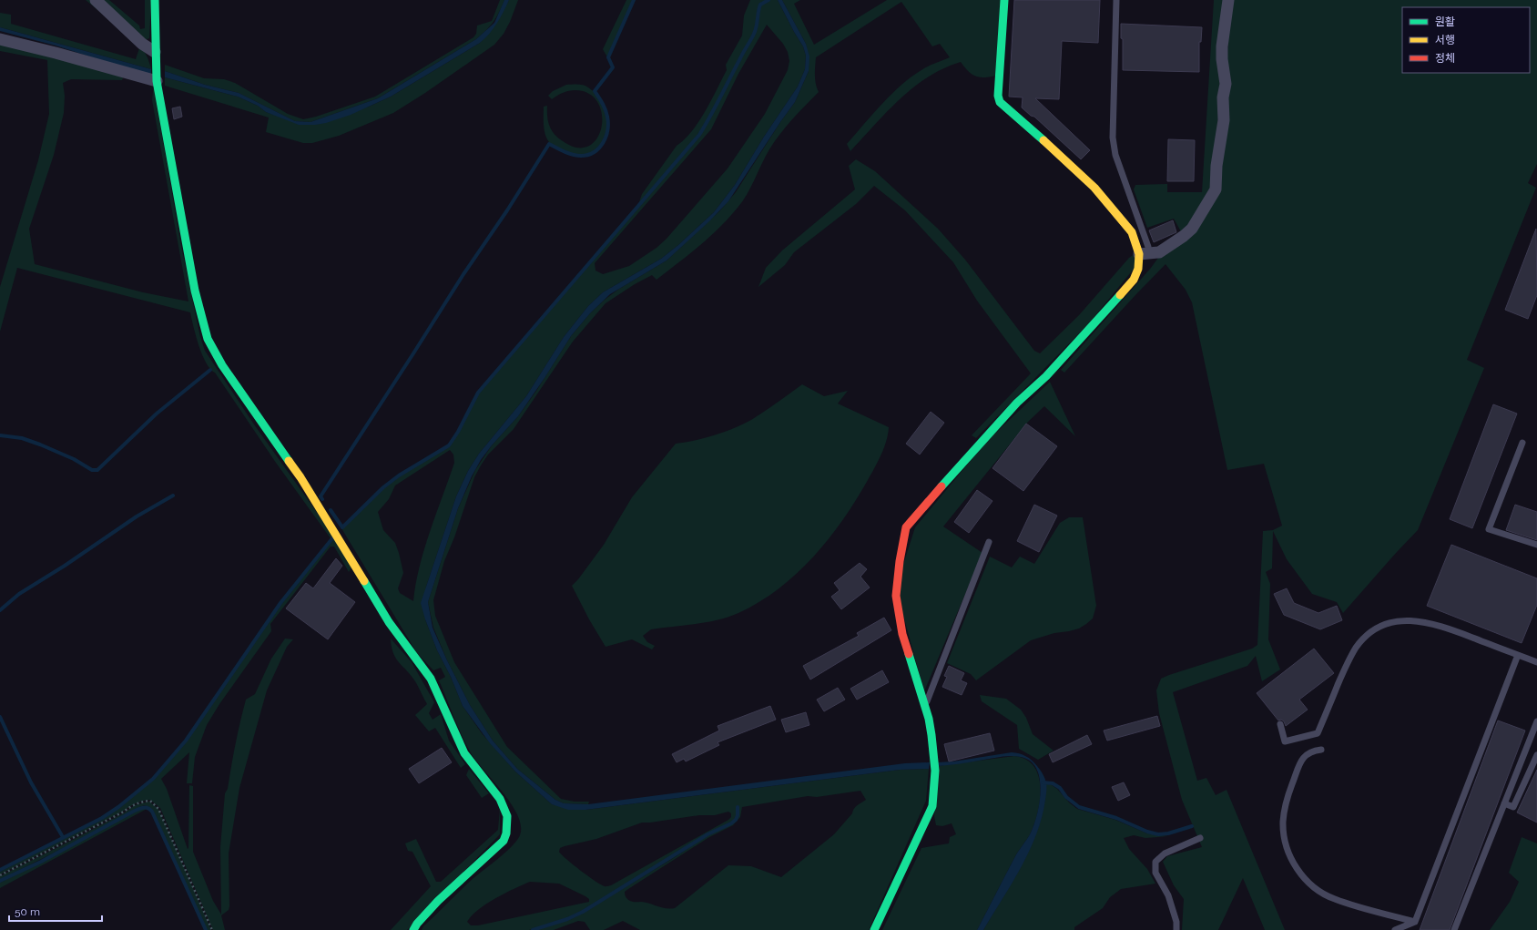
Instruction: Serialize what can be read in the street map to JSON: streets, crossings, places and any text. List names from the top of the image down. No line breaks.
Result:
{"legend":["원활","서행","정체"],"scale_bar":"50 m"}
